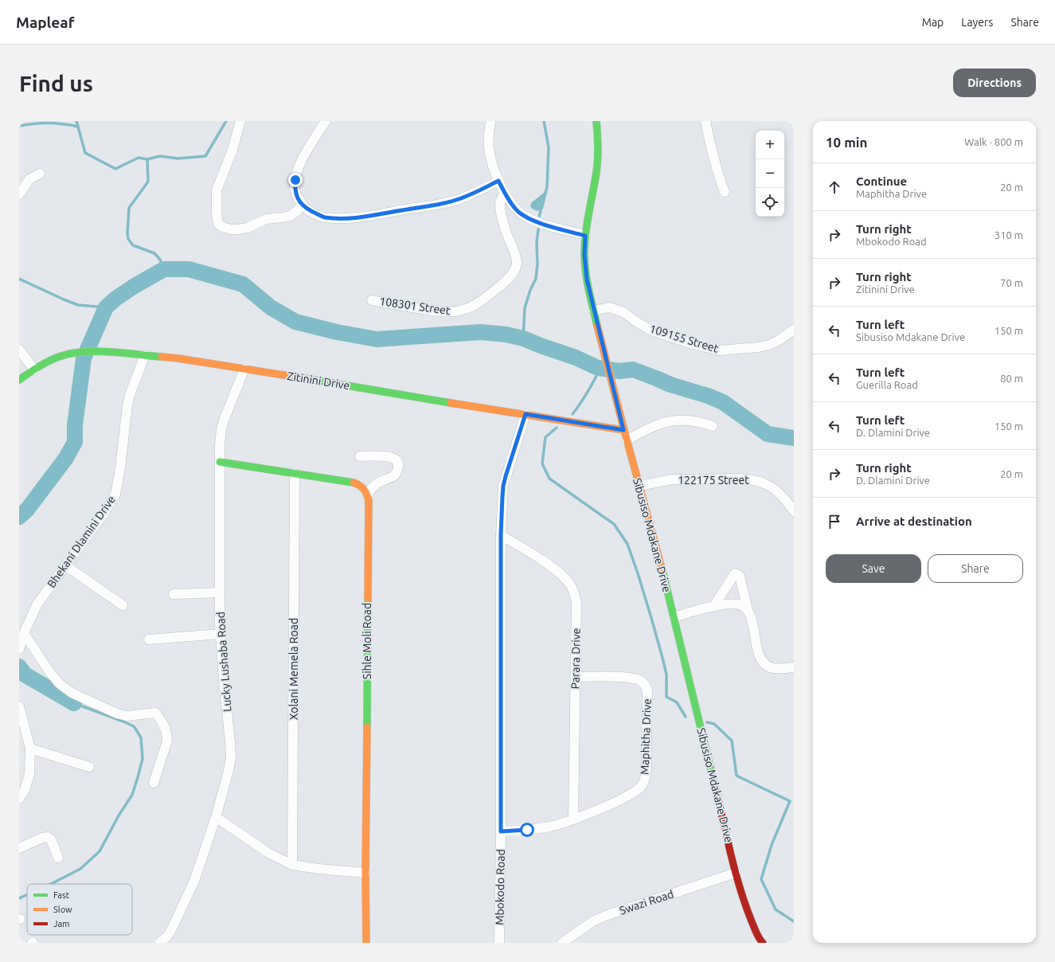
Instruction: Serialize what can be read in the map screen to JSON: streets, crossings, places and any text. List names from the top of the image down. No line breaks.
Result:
{"streets":{"street":["108301 Street","109155 Street","Zitinini Drive","122175 Street","Sibusiso Mdakane Drive","Bhekani Dlamini Drive","Sihle Moli Road","Parara Drive","Lucky Lushaba Road","Xolani Memela Road","Maphitha Drive","Mbokodo Road","Swazi Road"]},"crossings":[["109155 Street","Sibusiso Mdakane Drive"],["Zitinini Drive","Sibusiso Mdakane Drive"],["Zitinini Drive","Bhekani Dlamini Drive"],["Zitinini Drive","Lucky Lushaba Road"],["Zitinini Drive","Mbokodo Road"],["122175 Street","Sibusiso Mdakane Drive"],["Sibusiso Mdakane Drive","Swazi Road"],["Parara Drive","Maphitha Drive"],["Parara Drive","Mbokodo Road"],["Maphitha Drive","Mbokodo Road"]],"legend":["Fast","Slow","Jam"],"page":{"header":"Mapleaf","nav":["Map","Layers","Share"],"buttons":["Directions",["Save","Share"]],"title":"Find us","heading":["10 min","Walk · 800 m"],"map_buttons":["+","−"],"list":[["Continue","Maphitha Drive","20 m"],["Turn right","Mbokodo Road","310 m"],["Turn right","Zitinini Drive","70 m"],["Turn left","Sibusiso Mdakane Drive","150 m"],["Turn left","Guerilla Road","80 m"],["Turn left","D. Dlamini Drive","150 m"],["Turn right","D. Dlamini Drive","20 m"],"Arrive at destination"]}}
